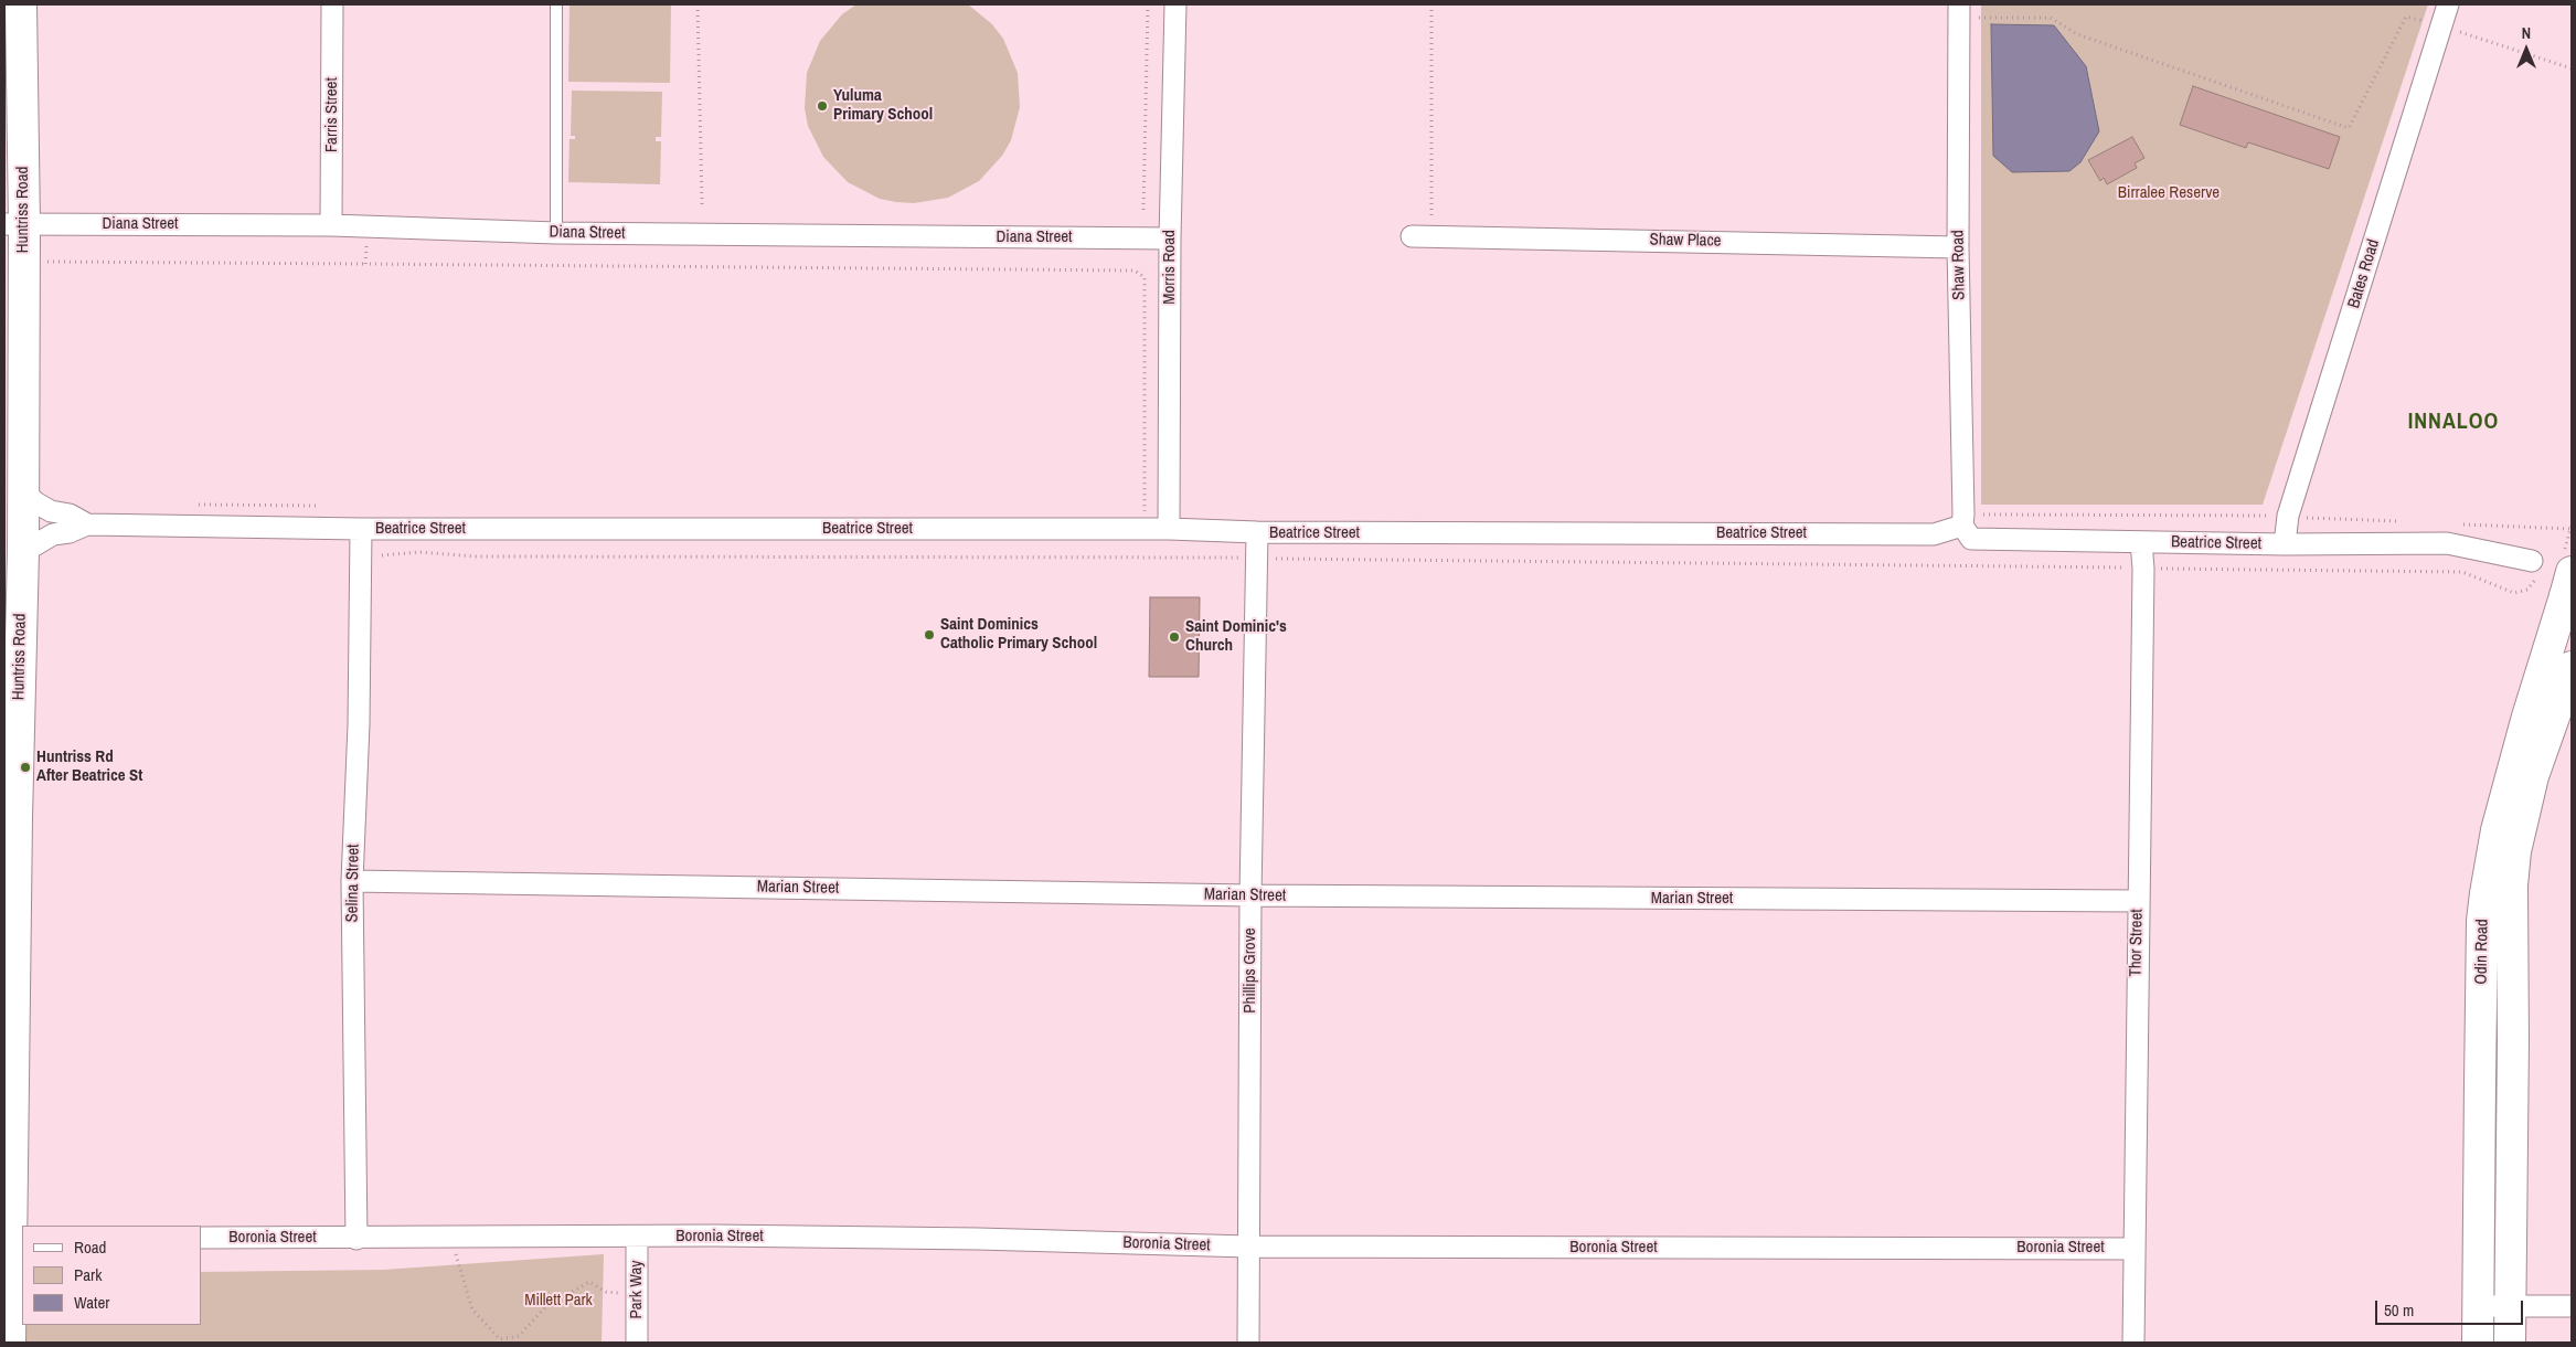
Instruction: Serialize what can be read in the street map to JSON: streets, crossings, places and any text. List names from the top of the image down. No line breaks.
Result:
{"streets":{"main road":["Huntriss Road","Odin Road"],"street":["Farris Street","Diana Street","Shaw Place","Shaw Road","Morris Road","Bates Road","Beatrice Street","Selina Street","Marian Street","Thor Street","Phillips Grove","Boronia Street","Park Way"]},"crossings":[["Farris Street","Diana Street"],["Huntriss Road","Diana Street"],["Huntriss Road","Beatrice Street"],["Diana Street","Morris Road"],["Shaw Place","Shaw Road"],["Shaw Road","Beatrice Street"],["Morris Road","Beatrice Street"],["Bates Road","Beatrice Street"],["Beatrice Street","Selina Street"],["Beatrice Street","Thor Street"],["Beatrice Street","Phillips Grove"],["Selina Street","Marian Street"],["Selina Street","Boronia Street"],["Marian Street","Thor Street"],["Marian Street","Phillips Grove"],["Thor Street","Boronia Street"],["Phillips Grove","Boronia Street"],["Boronia Street","Park Way"]],"districts":["INNALOO"],"parks":["Birralee Reserve","Millett Park"],"places":["Yuluma Primary School","Saint Dominics Catholic Primary School","Saint Dominic's Church","Huntriss Rd After Beatrice St"],"legend":["Road","Park","Water"],"scale_bar":"50 m","north":"top"}
